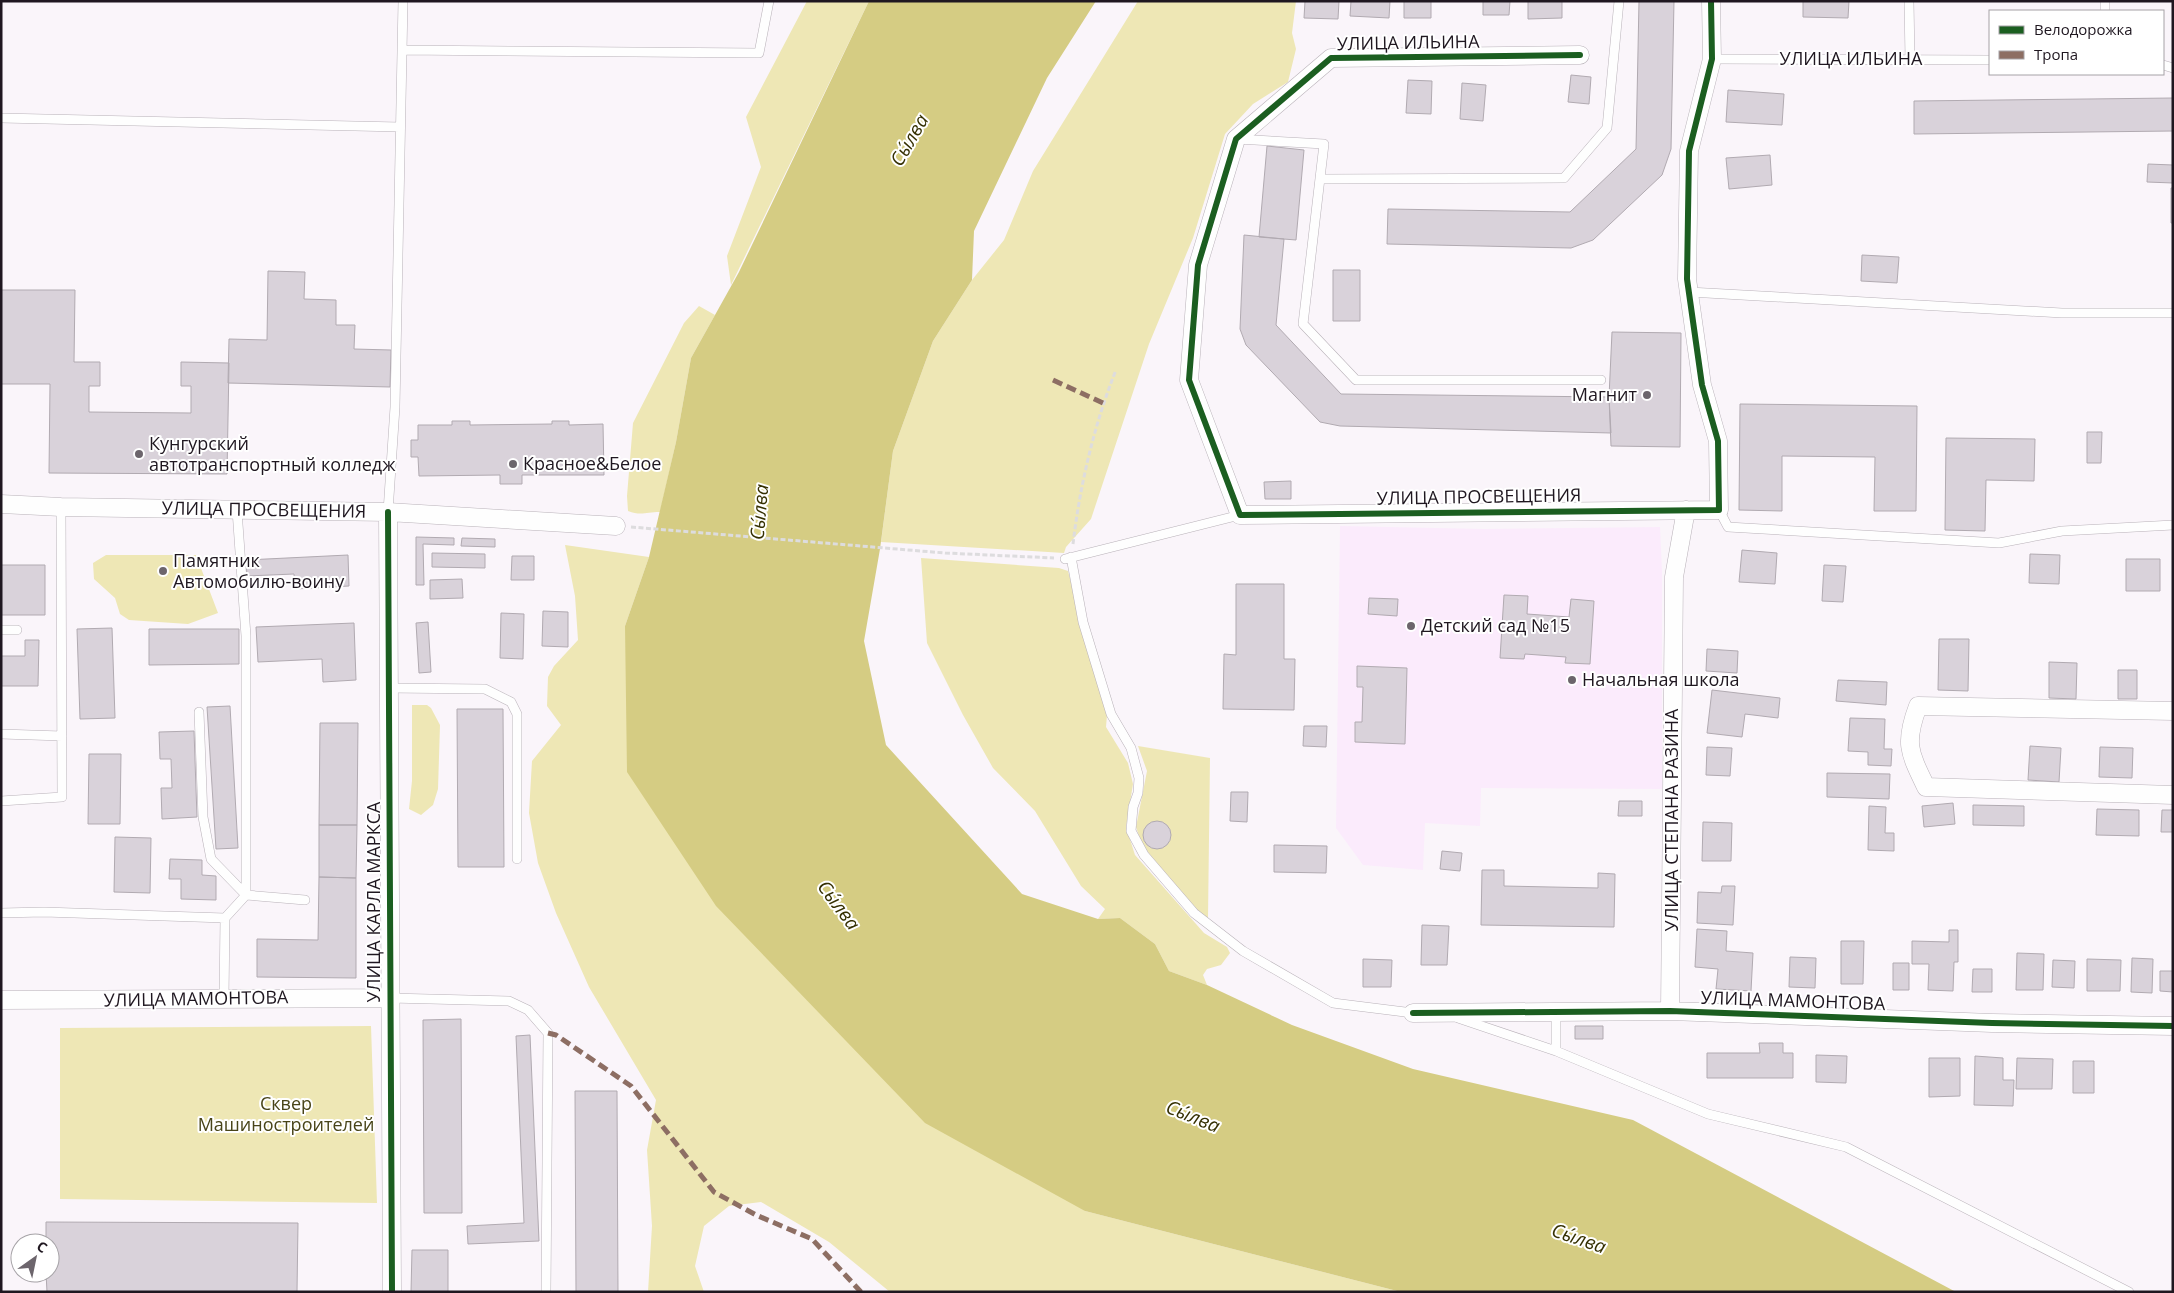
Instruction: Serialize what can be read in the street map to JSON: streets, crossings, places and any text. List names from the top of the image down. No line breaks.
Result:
{"streets":{"street":["УЛИЦА ИЛЬИНА","УЛИЦА ПРОСВЕЩЕНИЯ","УЛИЦА СТЕПАНА РАЗИНА","УЛИЦА КАРЛА МАРКСА","УЛИЦА МАМОНТОВА"]},"crossings":[["УЛИЦА ПРОСВЕЩЕНИЯ","УЛИЦА СТЕПАНА РАЗИНА"],["УЛИЦА ПРОСВЕЩЕНИЯ","УЛИЦА КАРЛА МАРКСА"],["УЛИЦА СТЕПАНА РАЗИНА","УЛИЦА МАМОНТОВА"],["УЛИЦА КАРЛА МАРКСА","УЛИЦА МАМОНТОВА"]],"water":["Сы́лва"],"parks":["Сквер Машиностроителей"],"places":["Магнит","Кунгурский автотранспортный колледж","Красное&Белое","Памятник Автомобилю-воину","Детский сад №15","Начальная школа"],"legend":["Велодорожка","Тропа"],"north":"top right"}
